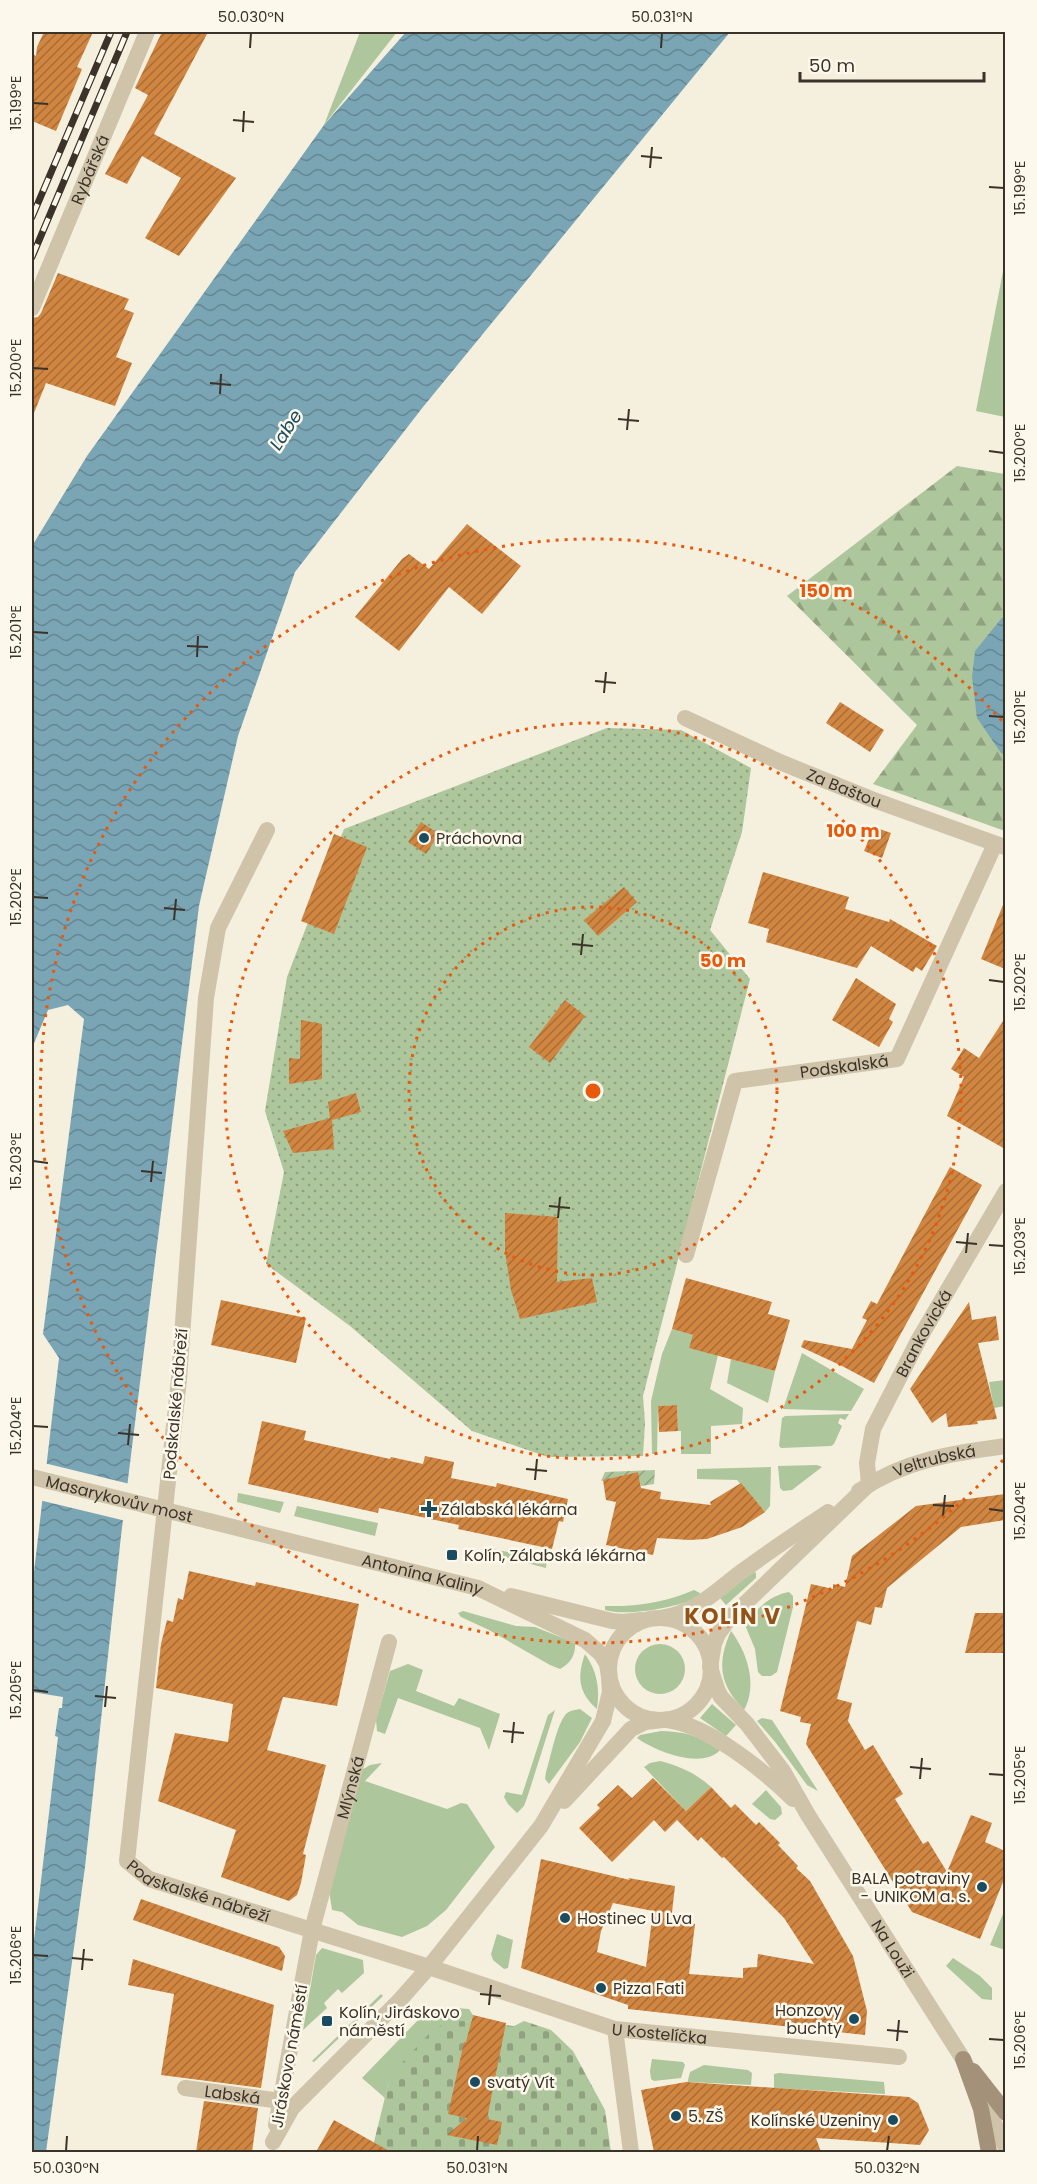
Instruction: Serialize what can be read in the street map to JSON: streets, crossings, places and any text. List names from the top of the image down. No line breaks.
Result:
{"streets":{"street":["Rybářská","Za Baštou","Podskalská","Brankovická","Podskalské nábřeží","Veltrubská","Masarykovův most","Antonína Kaliny","Mlýnská","Na Louži","U Kostelíčka","Jiráskovo náměstí","Labská"]},"crossings":[["Za Baštou","Podskalská"],["Brankovická","Veltrubská"],["Podskalské nábřeží","Mlýnská"],["Podskalské nábřeží","Jiráskovo náměstí"],["Masarykovův most","Antonína Kaliny"],["Antonína Kaliny","Na Louži"],["Antonína Kaliny","Jiráskovo náměstí"],["Mlýnská","Jiráskovo náměstí"],["Na Louži","Jiráskovo náměstí"],["U Kostelíčka","Jiráskovo náměstí"],["Jiráskovo náměstí","Labská"]],"districts":["KOLÍN V"],"water":["Labe"],"places":{"other":["Práchovna","BALA potraviny - UNIKOM a. s.","Hostinec U Lva","Pizza Fati","Honzovy buchty","svatý Vít","5. ZŠ","Kolínské Uzeniny"],"health":["Zálabská lékárna"],"transit":["Kolín, Zálabská lékárna","Kolín, Jiráskovo náměstí"]},"scale_bar":"50 m","coordinates":["50.030°N","50.031°N","15.199°E","15.200°E","15.201°E","15.202°E","15.203°E","15.204°E","15.205°E","15.206°E","50.032°N"],"rings":["150 m","100 m","50 m"]}
